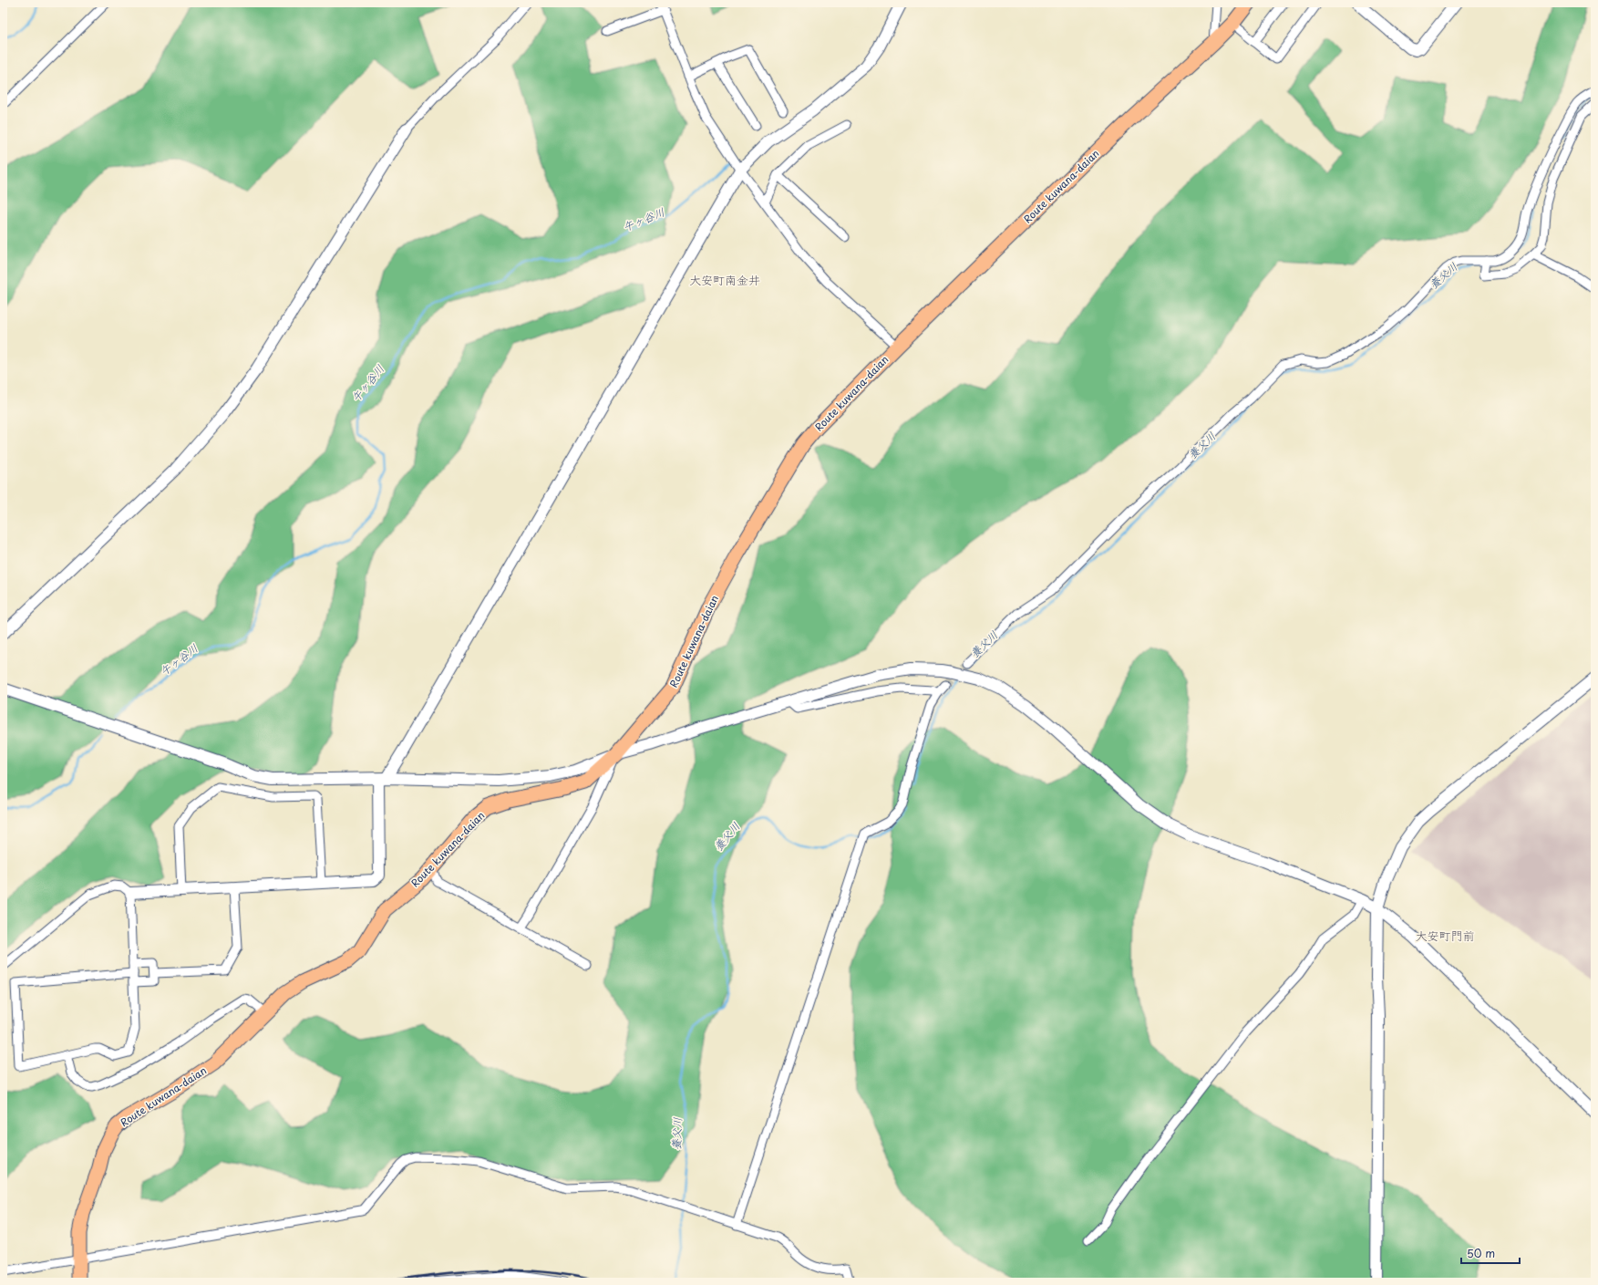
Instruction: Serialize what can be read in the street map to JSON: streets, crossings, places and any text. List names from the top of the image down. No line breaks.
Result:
{"streets":{"main road":["Route kuwana-daian"]},"districts":["大安町南金井","大安町門前"],"water":["午ヶ谷川","養父川"],"scale_bar":"50 m"}
